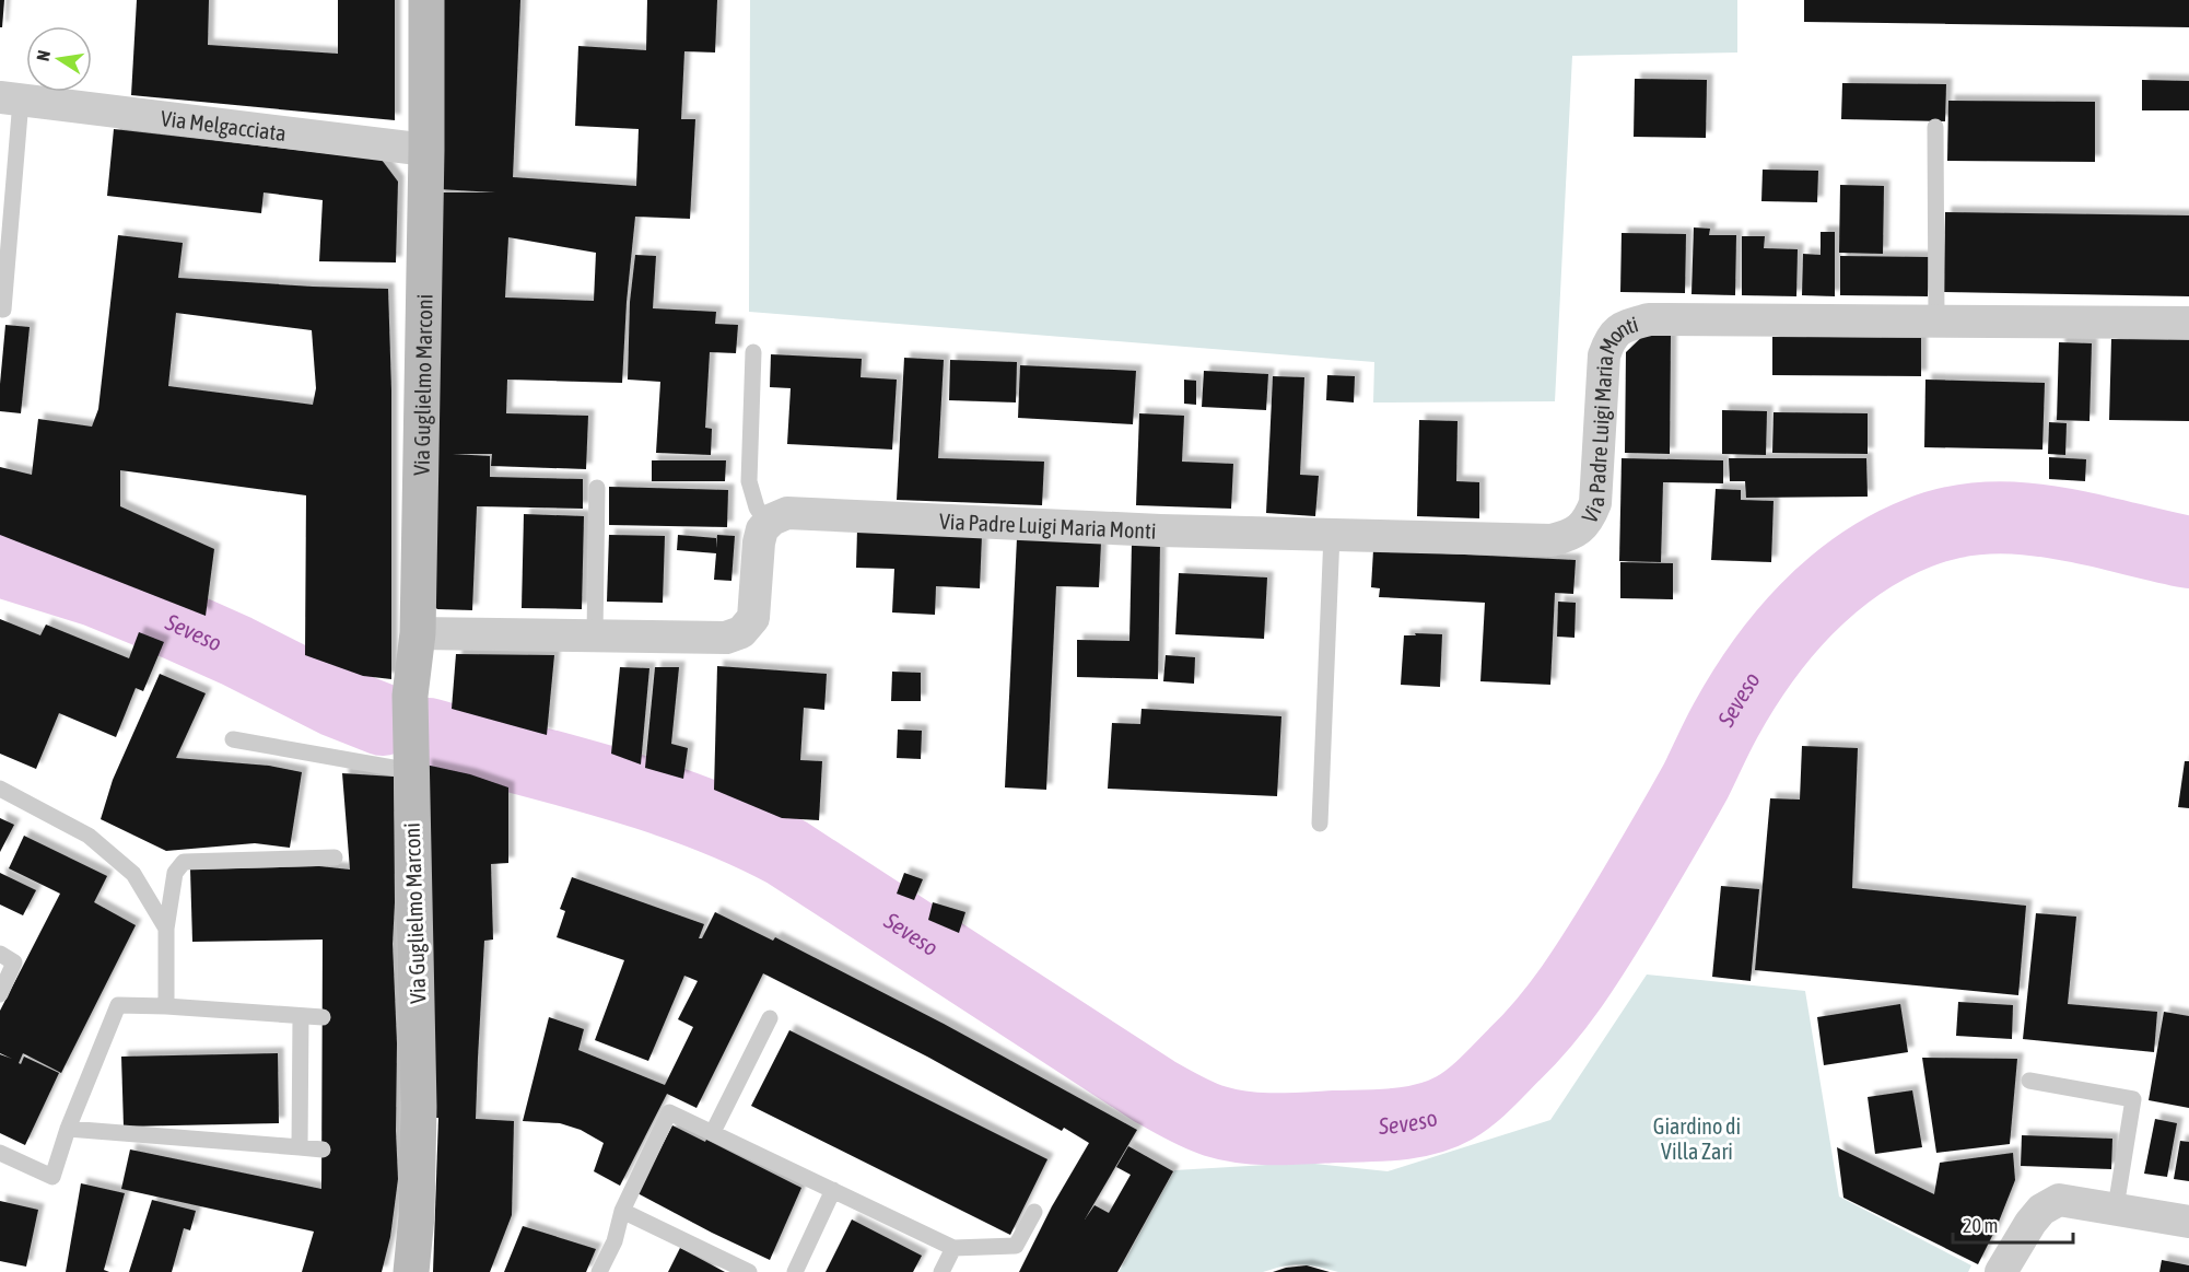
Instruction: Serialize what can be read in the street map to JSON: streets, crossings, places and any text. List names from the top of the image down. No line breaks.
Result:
{"streets":{"street":["Via Melgacciata","Via Guglielmo Marconi","Via Padre Luigi Maria Monti"]},"crossings":[["Via Melgacciata","Via Guglielmo Marconi"]],"water":["Seveso"],"parks":["Giardino di Villa Zari"],"scale_bar":"20 m","north":"left"}
